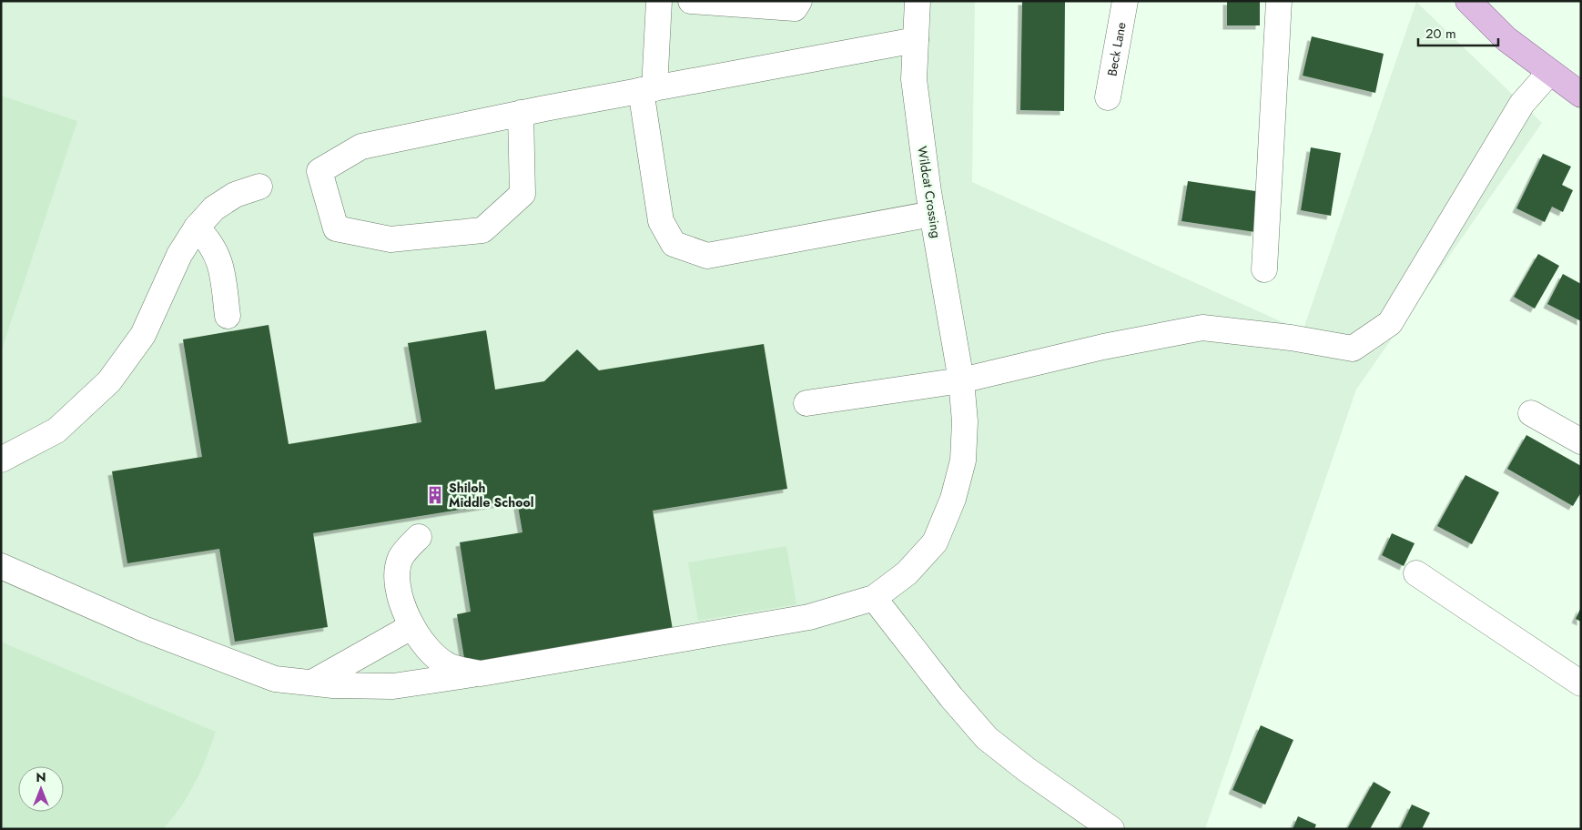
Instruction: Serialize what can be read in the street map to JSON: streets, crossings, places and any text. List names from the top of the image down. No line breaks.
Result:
{"streets":{"street":["Beck Lane","Wildcat Crossing"]},"places":{"building":["Shiloh Middle School"]},"scale_bar":"20 m","north":"top"}
